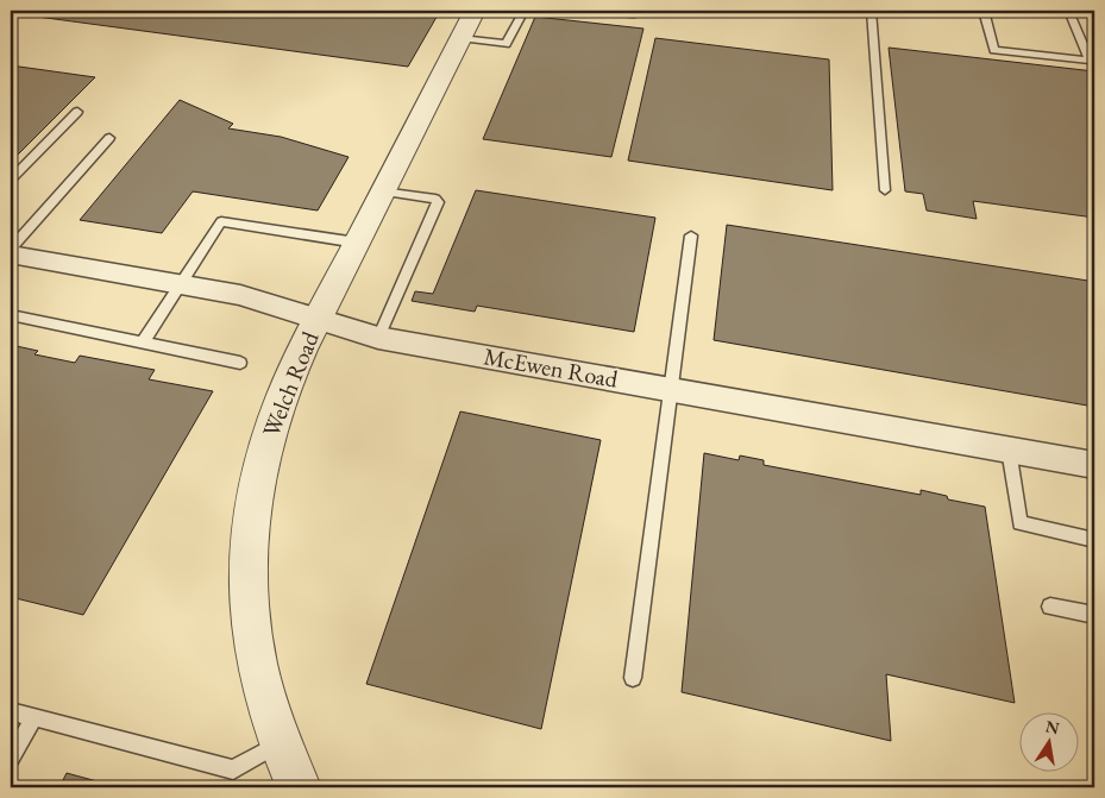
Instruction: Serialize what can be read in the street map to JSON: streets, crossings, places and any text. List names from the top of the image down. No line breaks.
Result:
{"streets":{"street":["McEwen Road","Welch Road"]},"crossings":[["McEwen Road","Welch Road"]],"north":"top"}
